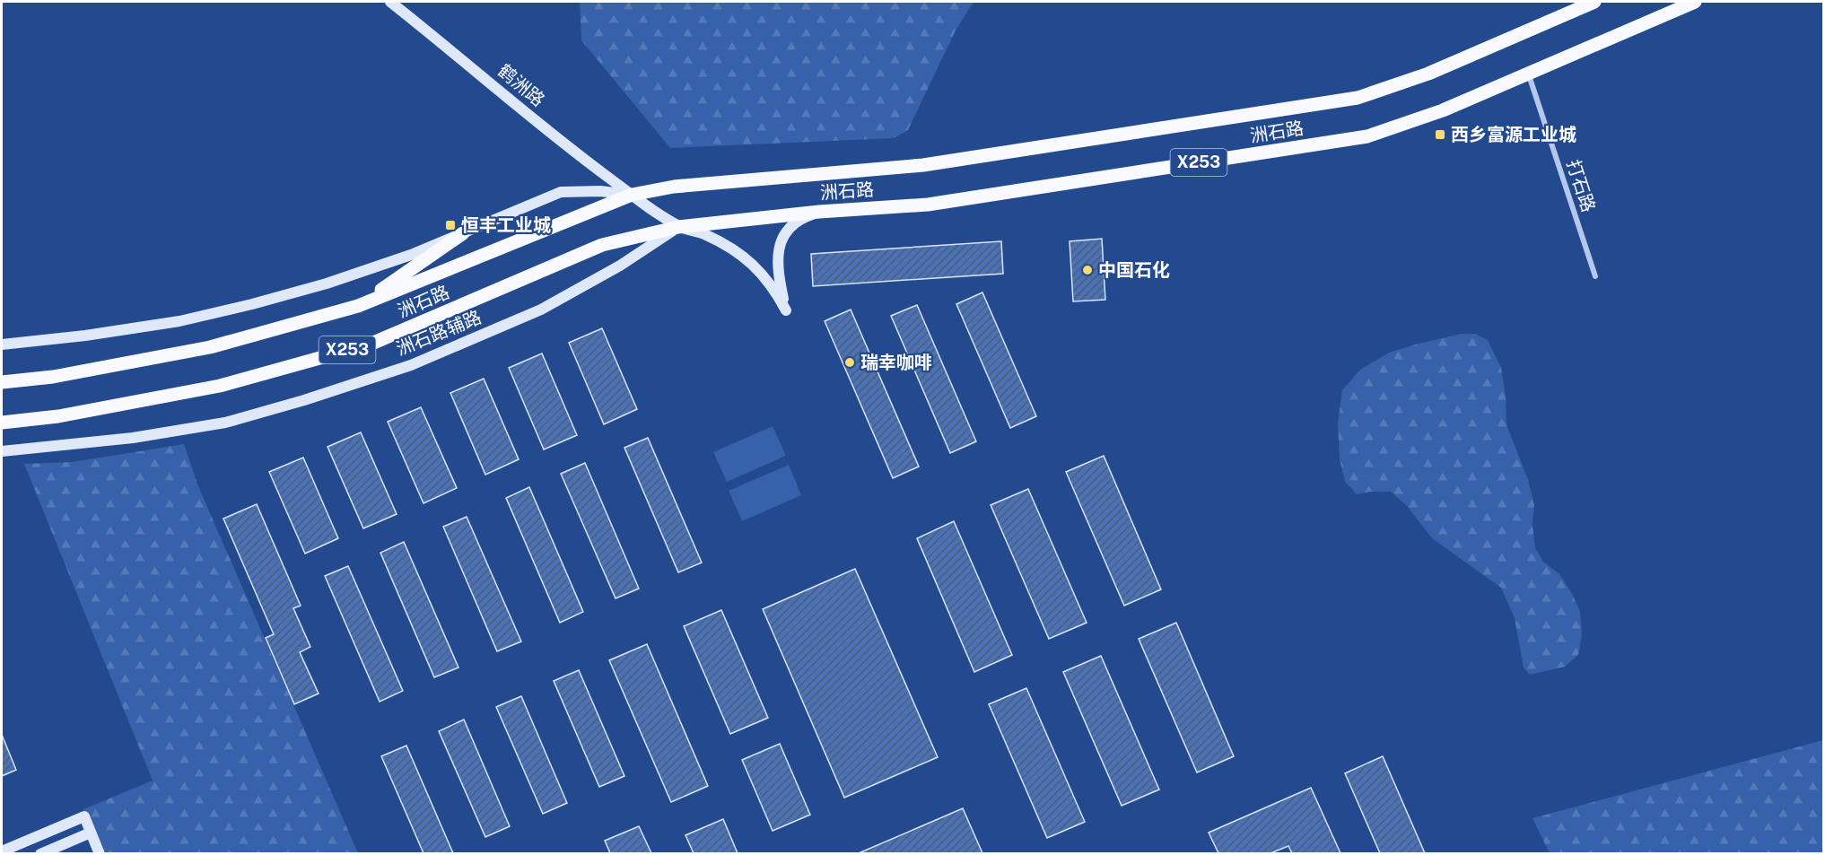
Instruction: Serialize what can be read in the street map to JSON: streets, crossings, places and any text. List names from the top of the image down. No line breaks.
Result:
{"streets":{"main road":["鹤洲路","洲石路","X253","洲石路辅路"],"street":["打石路"]},"crossings":[["鹤洲路","洲石路"],["鹤洲路","洲石路辅路"],["洲石路","打石路"],["洲石路","洲石路辅路"]],"places":{"transit":["西乡富源工业城","恒丰工业城"],"other":["中国石化","瑞幸咖啡"]}}
